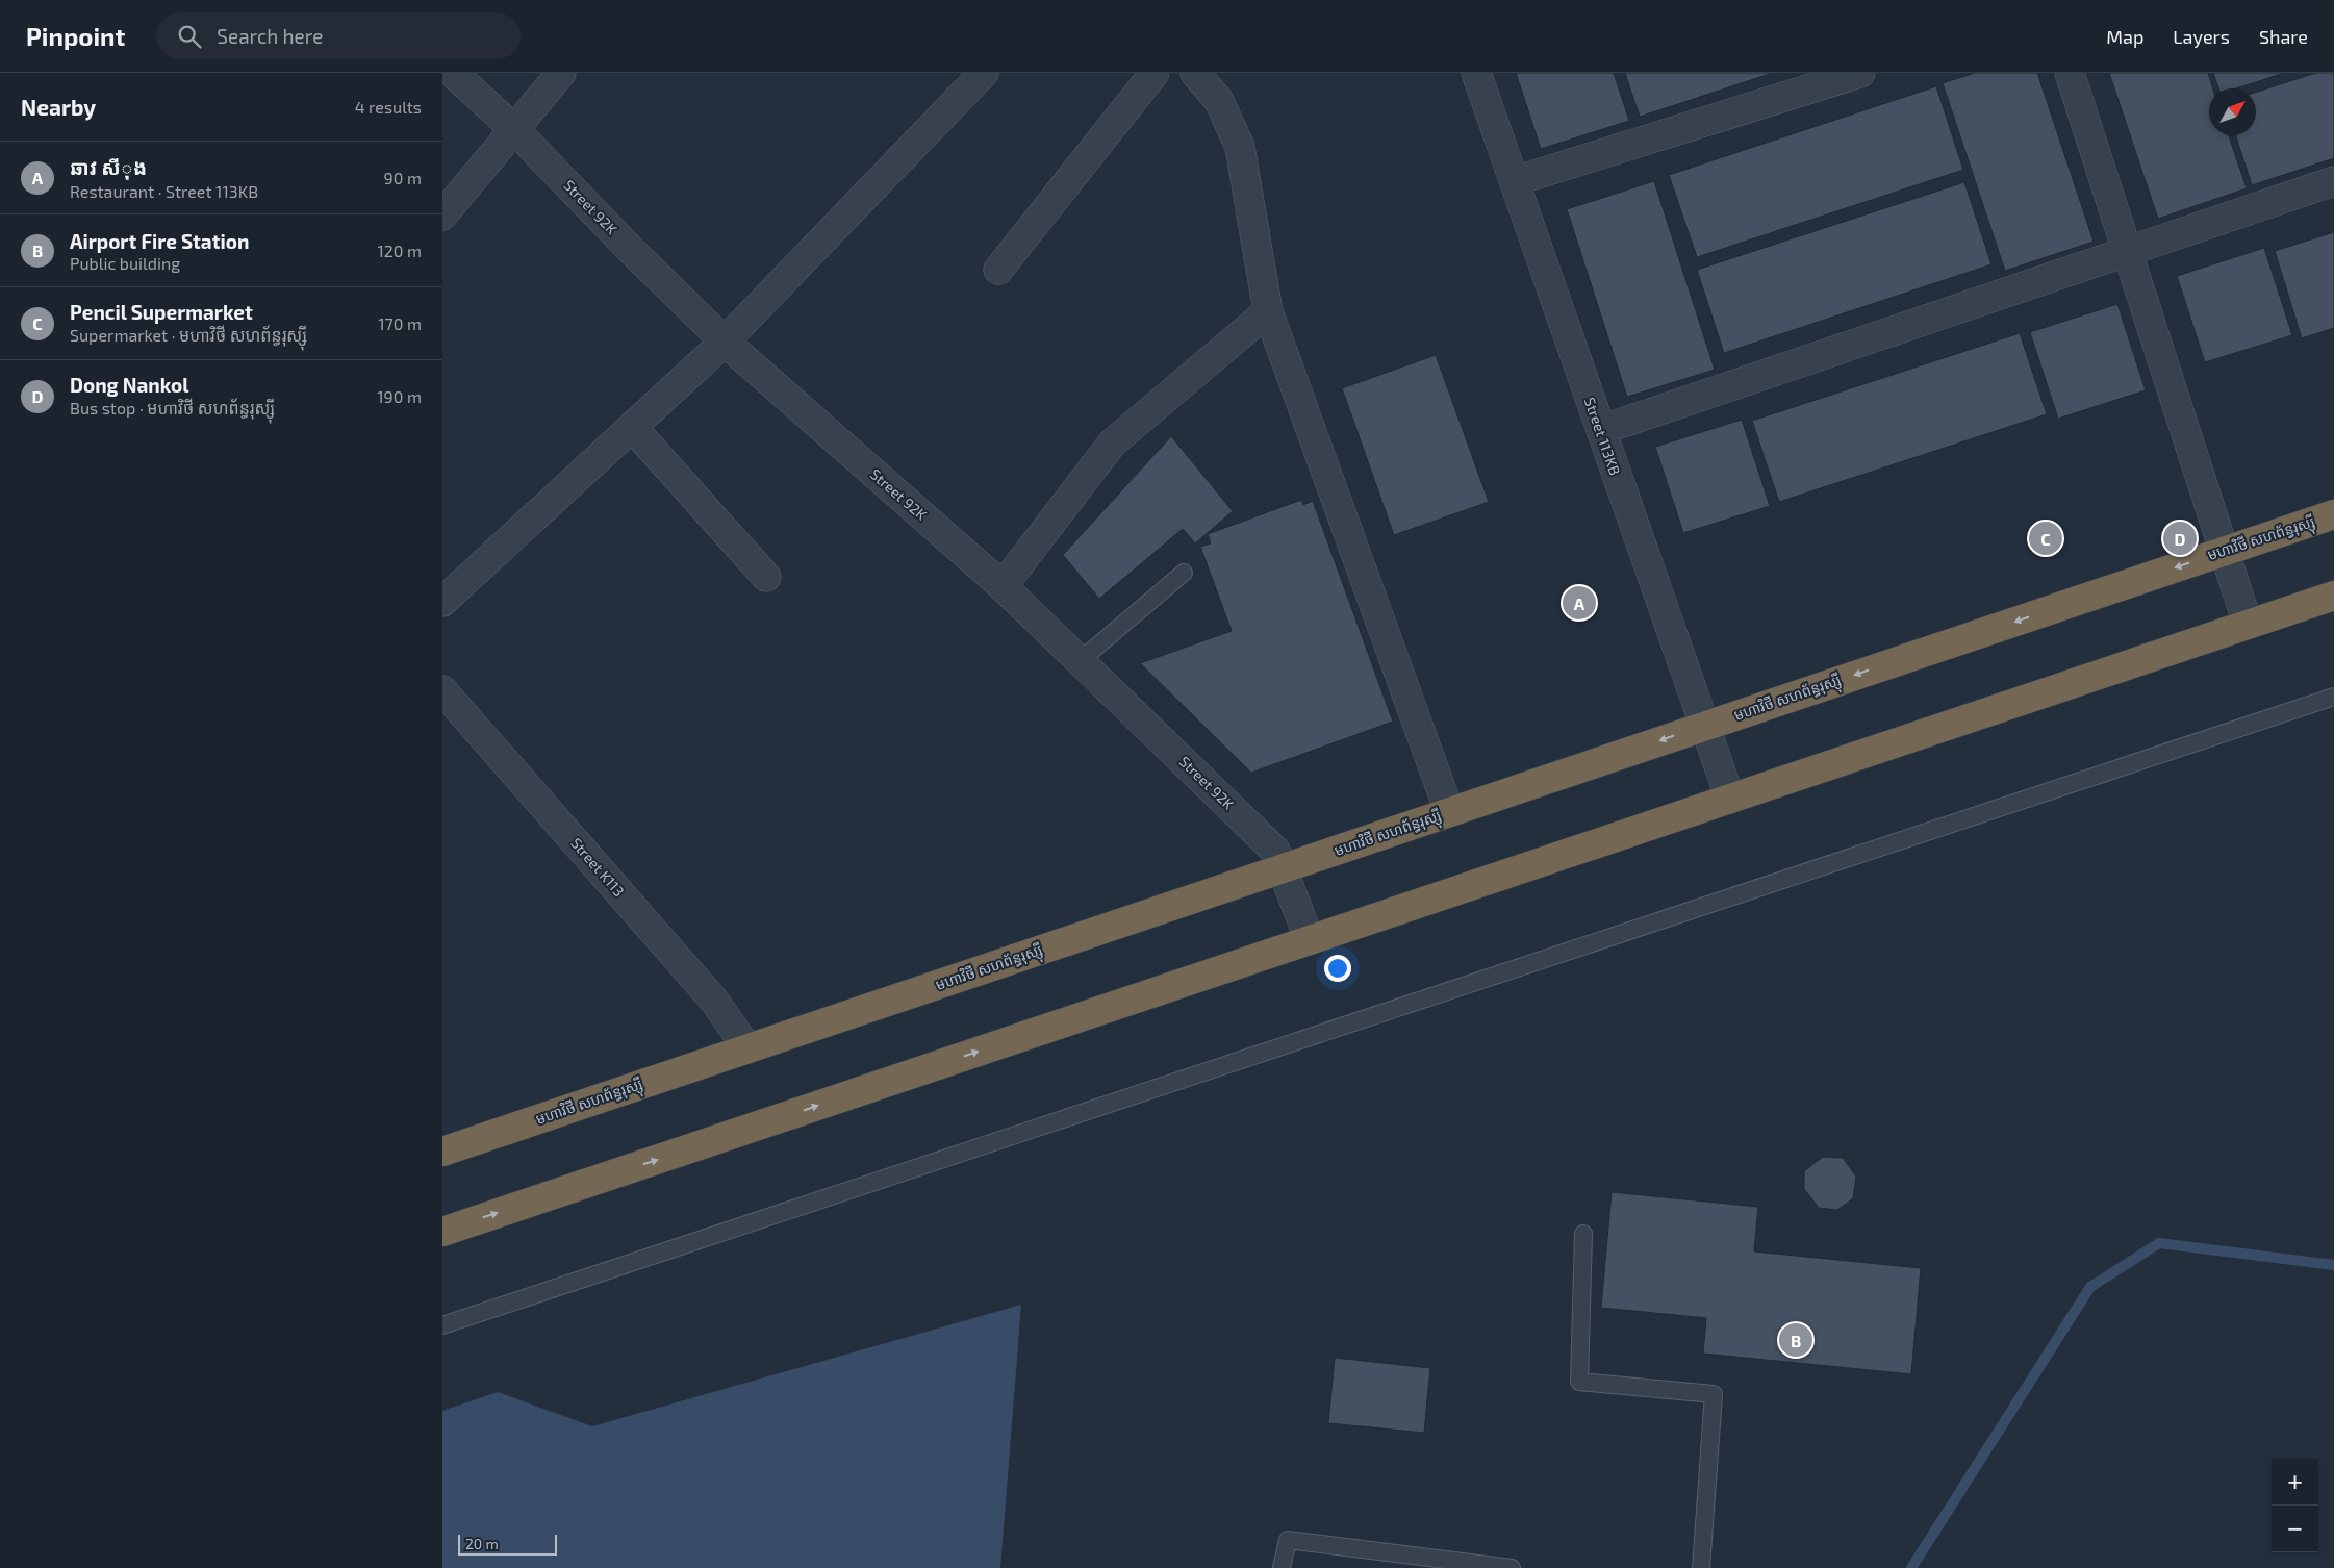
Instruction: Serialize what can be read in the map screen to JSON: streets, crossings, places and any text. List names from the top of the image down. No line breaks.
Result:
{"streets":{"highway":["មហាវិថី សហព័ន្ធរុស្ស៊ី"],"street":["Street 92K","Street 113KB","Street K113"]},"crossings":[["Street 92K","មហាវិថី សហព័ន្ធរុស្ស៊ី"],["Street 113KB","មហាវិថី សហព័ន្ធរុស្ស៊ី"],["មហាវិថី សហព័ន្ធរុស្ស៊ី","Street K113"]],"scale_bar":"20 m","north":"top right","page":{"header":"Pinpoint","search":"Search here","nav":["Map","Layers","Share"],"heading":["Nearby","4 results"],"list":[{"mark":"A","name":"ឆាវ សីុង","note":"Restaurant · Street 113KB","value":"90 m"},{"mark":"B","name":"Airport Fire Station","note":"Public building","value":"120 m"},{"mark":"C","name":"Pencil Supermarket","note":"Supermarket · មហាវិថី សហព័ន្ធរុស្ស៊ី","value":"170 m"},{"mark":"D","name":"Dong Nankol","note":"Bus stop · មហាវិថី សហព័ន្ធរុស្ស៊ី","value":"190 m"}],"pins":["C","D","A","B"],"map_buttons":["+","−"],"scale":"20 m"}}
